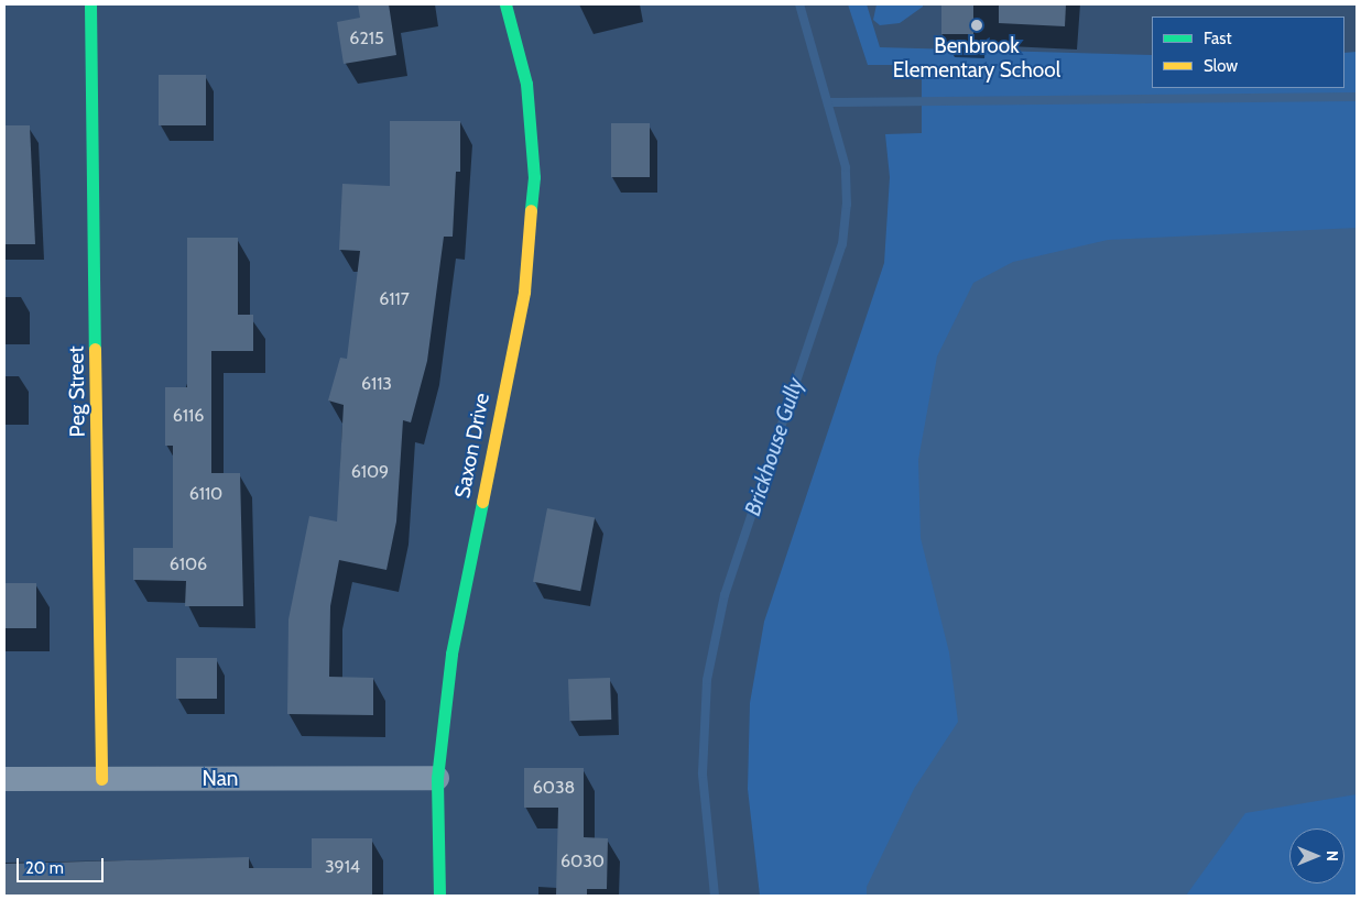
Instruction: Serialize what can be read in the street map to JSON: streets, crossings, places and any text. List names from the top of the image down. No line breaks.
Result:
{"streets":{"street":["Peg Street","Saxon Drive","Nan"]},"crossings":[["Peg Street","Nan"],["Saxon Drive","Nan"]],"water":["Brickhouse Gully"],"places":["Benbrook Elementary School"],"house_numbers":["6215","6117","6113","6116","6109","6110","6106","6038","6030","3914"],"legend":["Fast","Slow"],"scale_bar":"20 m","north":"right"}
